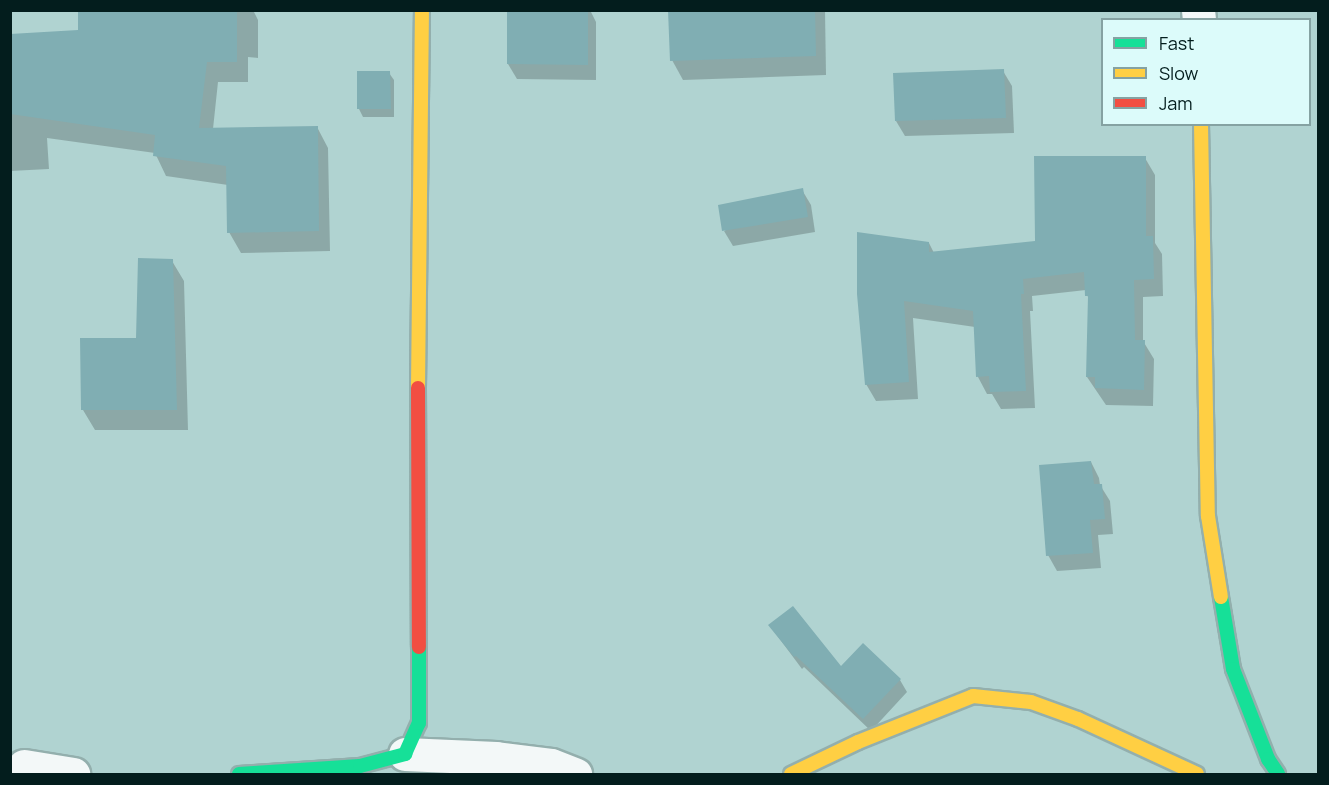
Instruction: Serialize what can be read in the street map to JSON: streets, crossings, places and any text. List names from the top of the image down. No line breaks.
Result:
{"legend":["Fast","Slow","Jam"]}
